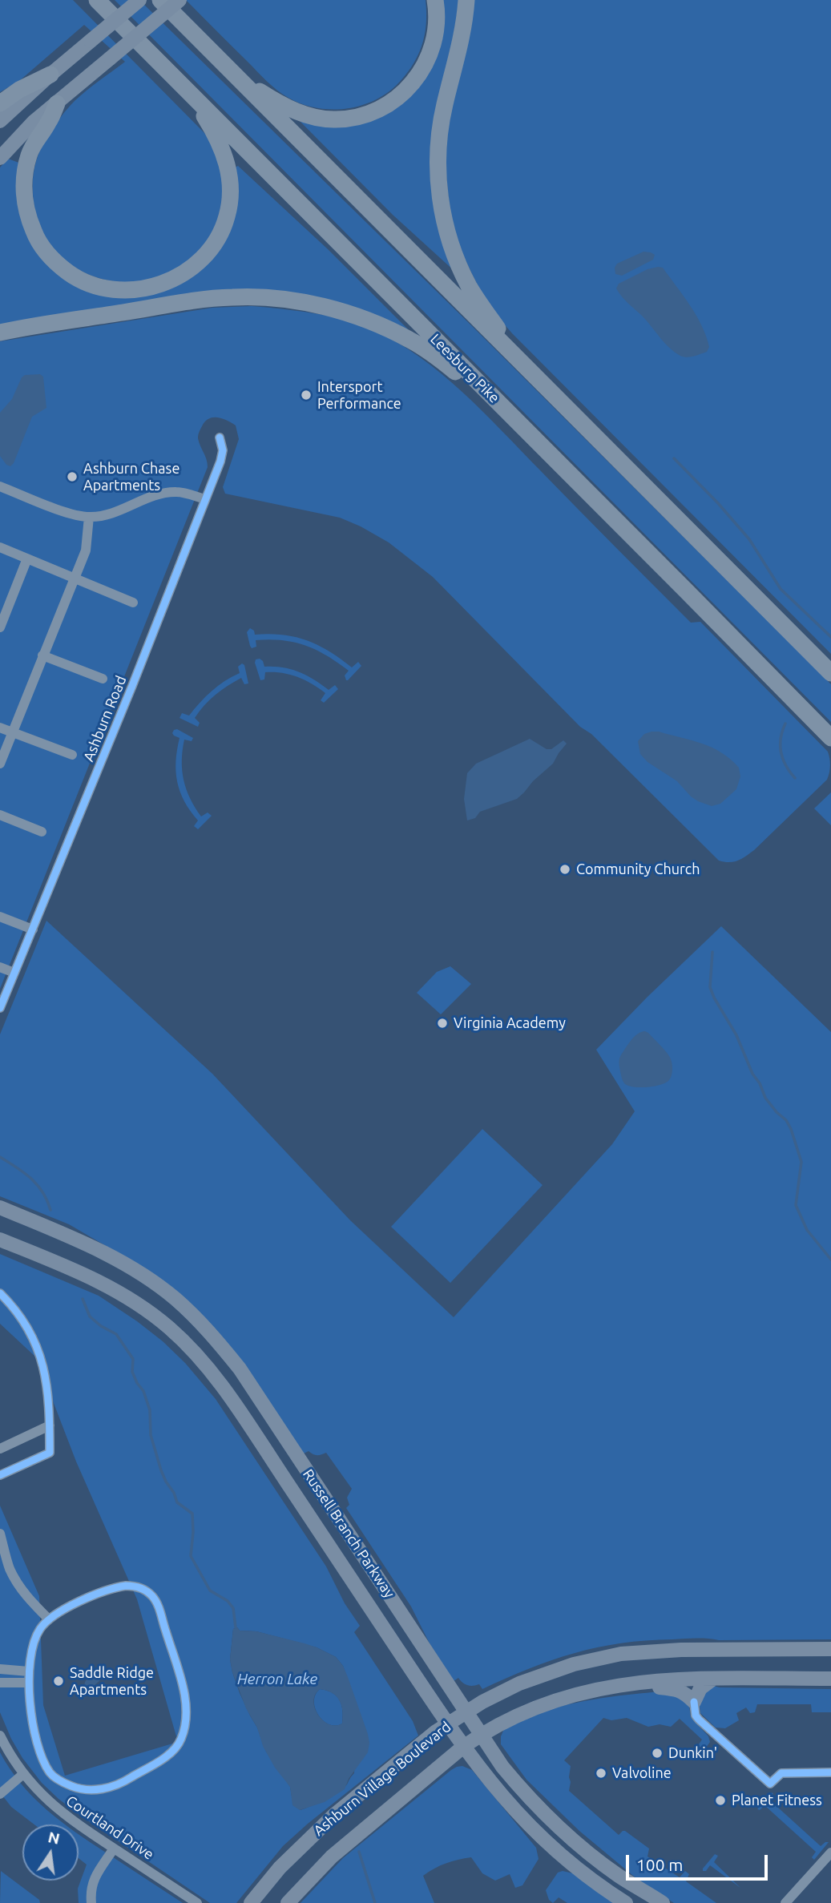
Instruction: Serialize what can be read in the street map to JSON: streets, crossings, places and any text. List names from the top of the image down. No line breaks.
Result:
{"streets":{"highway":["Leesburg Pike"],"main road":["Russell Branch Parkway","Ashburn Village Boulevard"],"street":["Ashburn Road","Courtland Drive"]},"crossings":[["Russell Branch Parkway","Ashburn Village Boulevard"]],"water":["Herron Lake"],"places":["Intersport Performance","Ashburn Chase Apartments","Community Church","Virginia Academy","Saddle Ridge Apartments","Dunkin'","Valvoline","Planet Fitness"],"scale_bar":"100 m","north":"top"}
